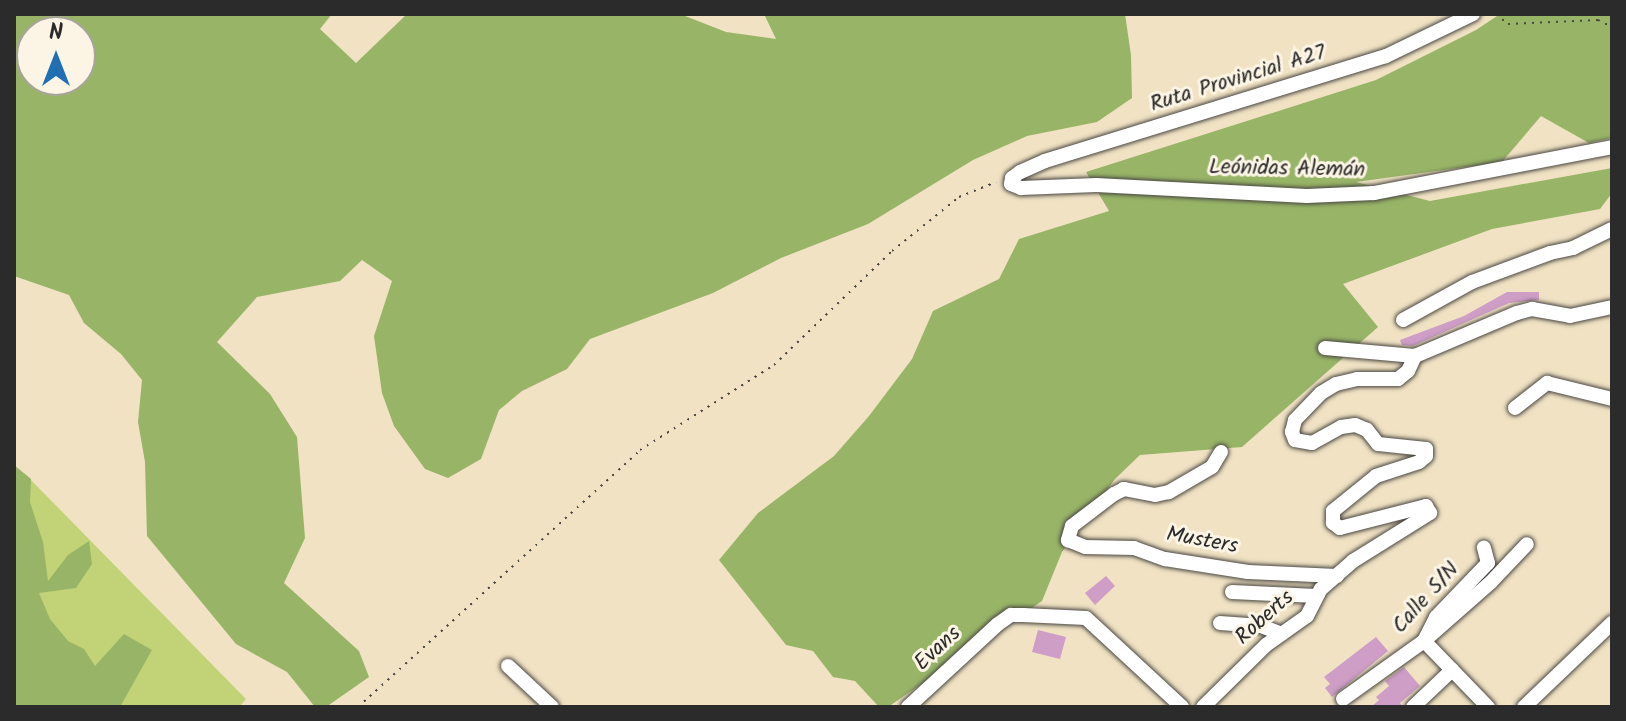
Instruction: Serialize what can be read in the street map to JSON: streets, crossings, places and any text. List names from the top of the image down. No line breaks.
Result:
{"streets":{"street":["Ruta Provincial A27","Leónidas Alemán","Musters","Calle S/N","Roberts","Evans"]},"crossings":[["Ruta Provincial A27","Leónidas Alemán"],["Musters","Roberts"]],"north":"top"}
